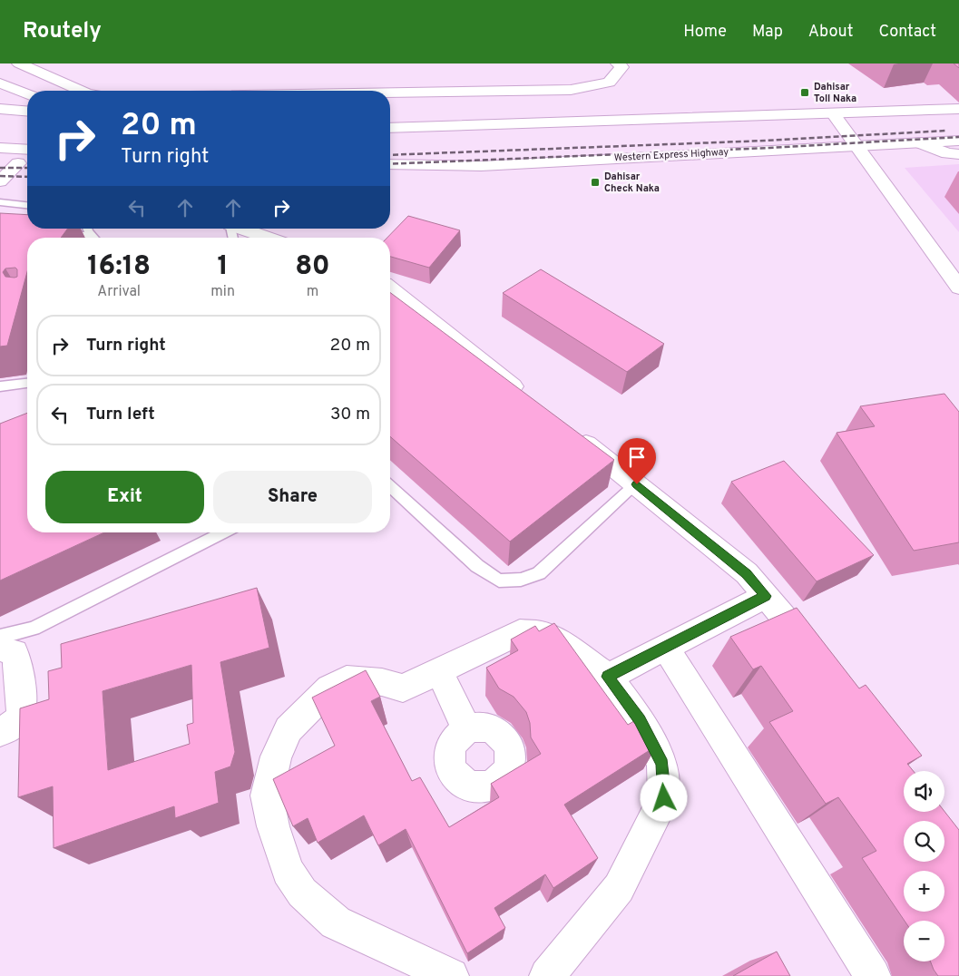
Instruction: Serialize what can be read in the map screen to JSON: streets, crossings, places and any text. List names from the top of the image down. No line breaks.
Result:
{"streets":{"main road":["Western Express Highway"]},"places":{"transit":["Dahisar Toll Naka","Dahisar Check Naka"]},"page":{"header":"Routely","nav":["Home","Map","About","Contact"],"turn":["20 m","Turn right"],"eta":["16:18","Arrival","1","min","80","m"],"list":[{"name":"Turn right","value":"20 m"},{"name":"Turn left","value":"30 m"}],"buttons":["Exit","Share"],"map_buttons":["+","−"]}}
